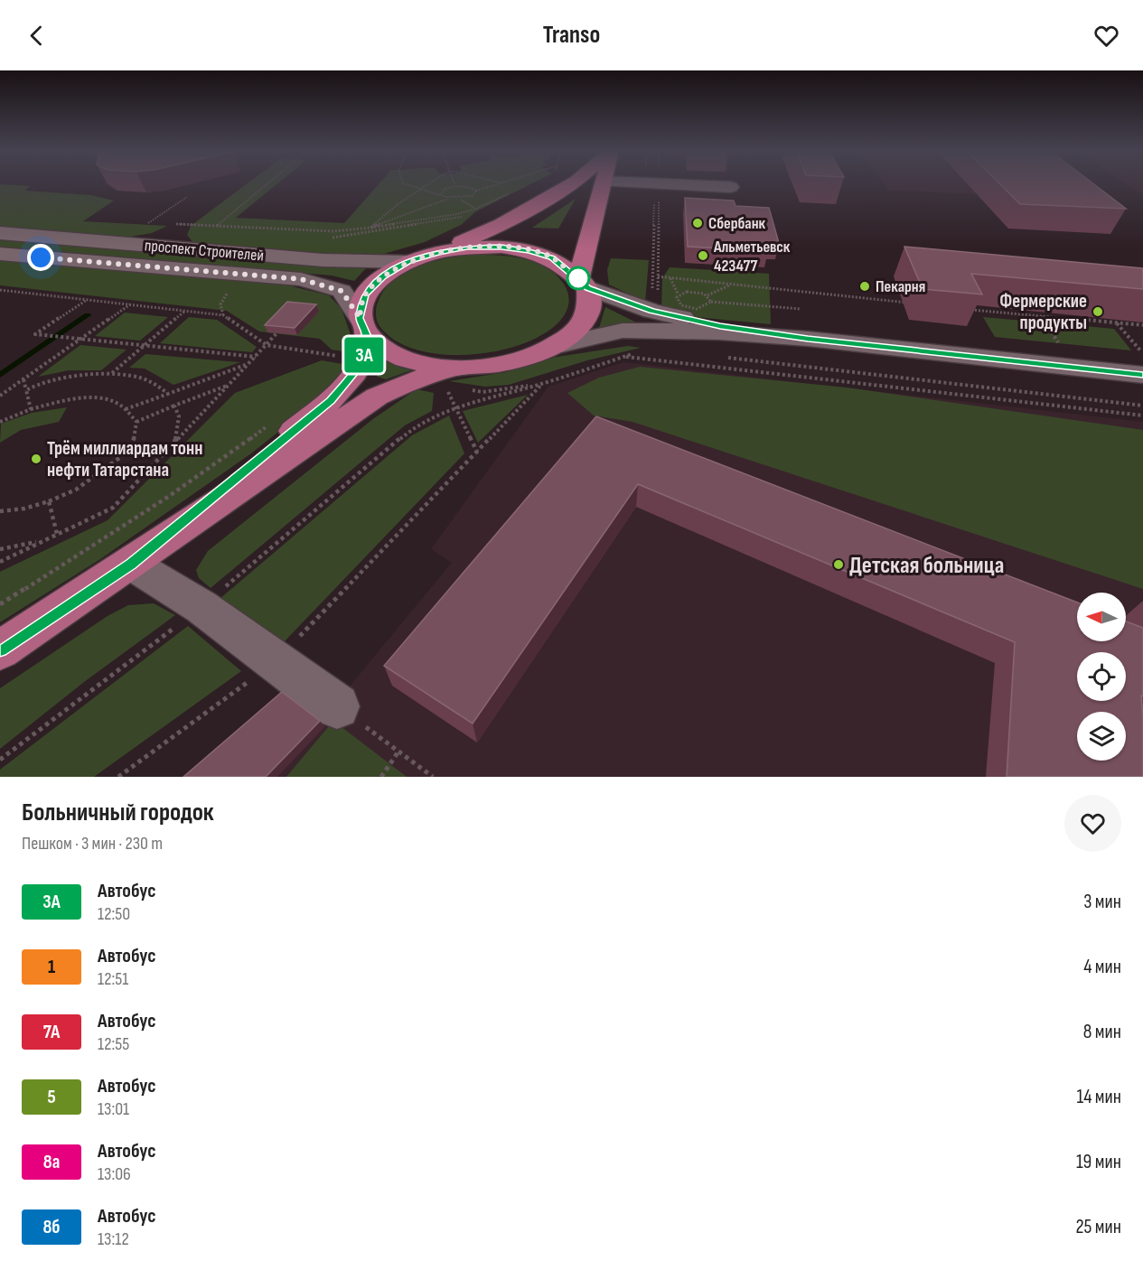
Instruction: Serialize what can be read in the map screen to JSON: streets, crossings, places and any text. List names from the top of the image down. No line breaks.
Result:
{"streets":{"street":["проспект Строителей"]},"places":["Сбербанк","Альметьевск 423477","Пекарня","Фермерские продукты","Трём миллиардам тонн нефти Татарстана","Детская больница"],"lines":["bus line 3А"],"north":"left","page":{"header":"Transo","on_map":"3А","heading":["Больничный городок","Пешком · 3 мин · 230 m"],"list":[{"mark":"3А","name":"Автобус","note":"12:50","value":"3 мин"},{"mark":"1","name":"Автобус","note":"12:51","value":"4 мин"},{"mark":"7А","name":"Автобус","note":"12:55","value":"8 мин"},{"mark":"5","name":"Автобус","note":"13:01","value":"14 мин"},{"mark":"8а","name":"Автобус","note":"13:06","value":"19 мин"},{"mark":"8б","name":"Автобус","note":"13:12","value":"25 мин"}]}}
